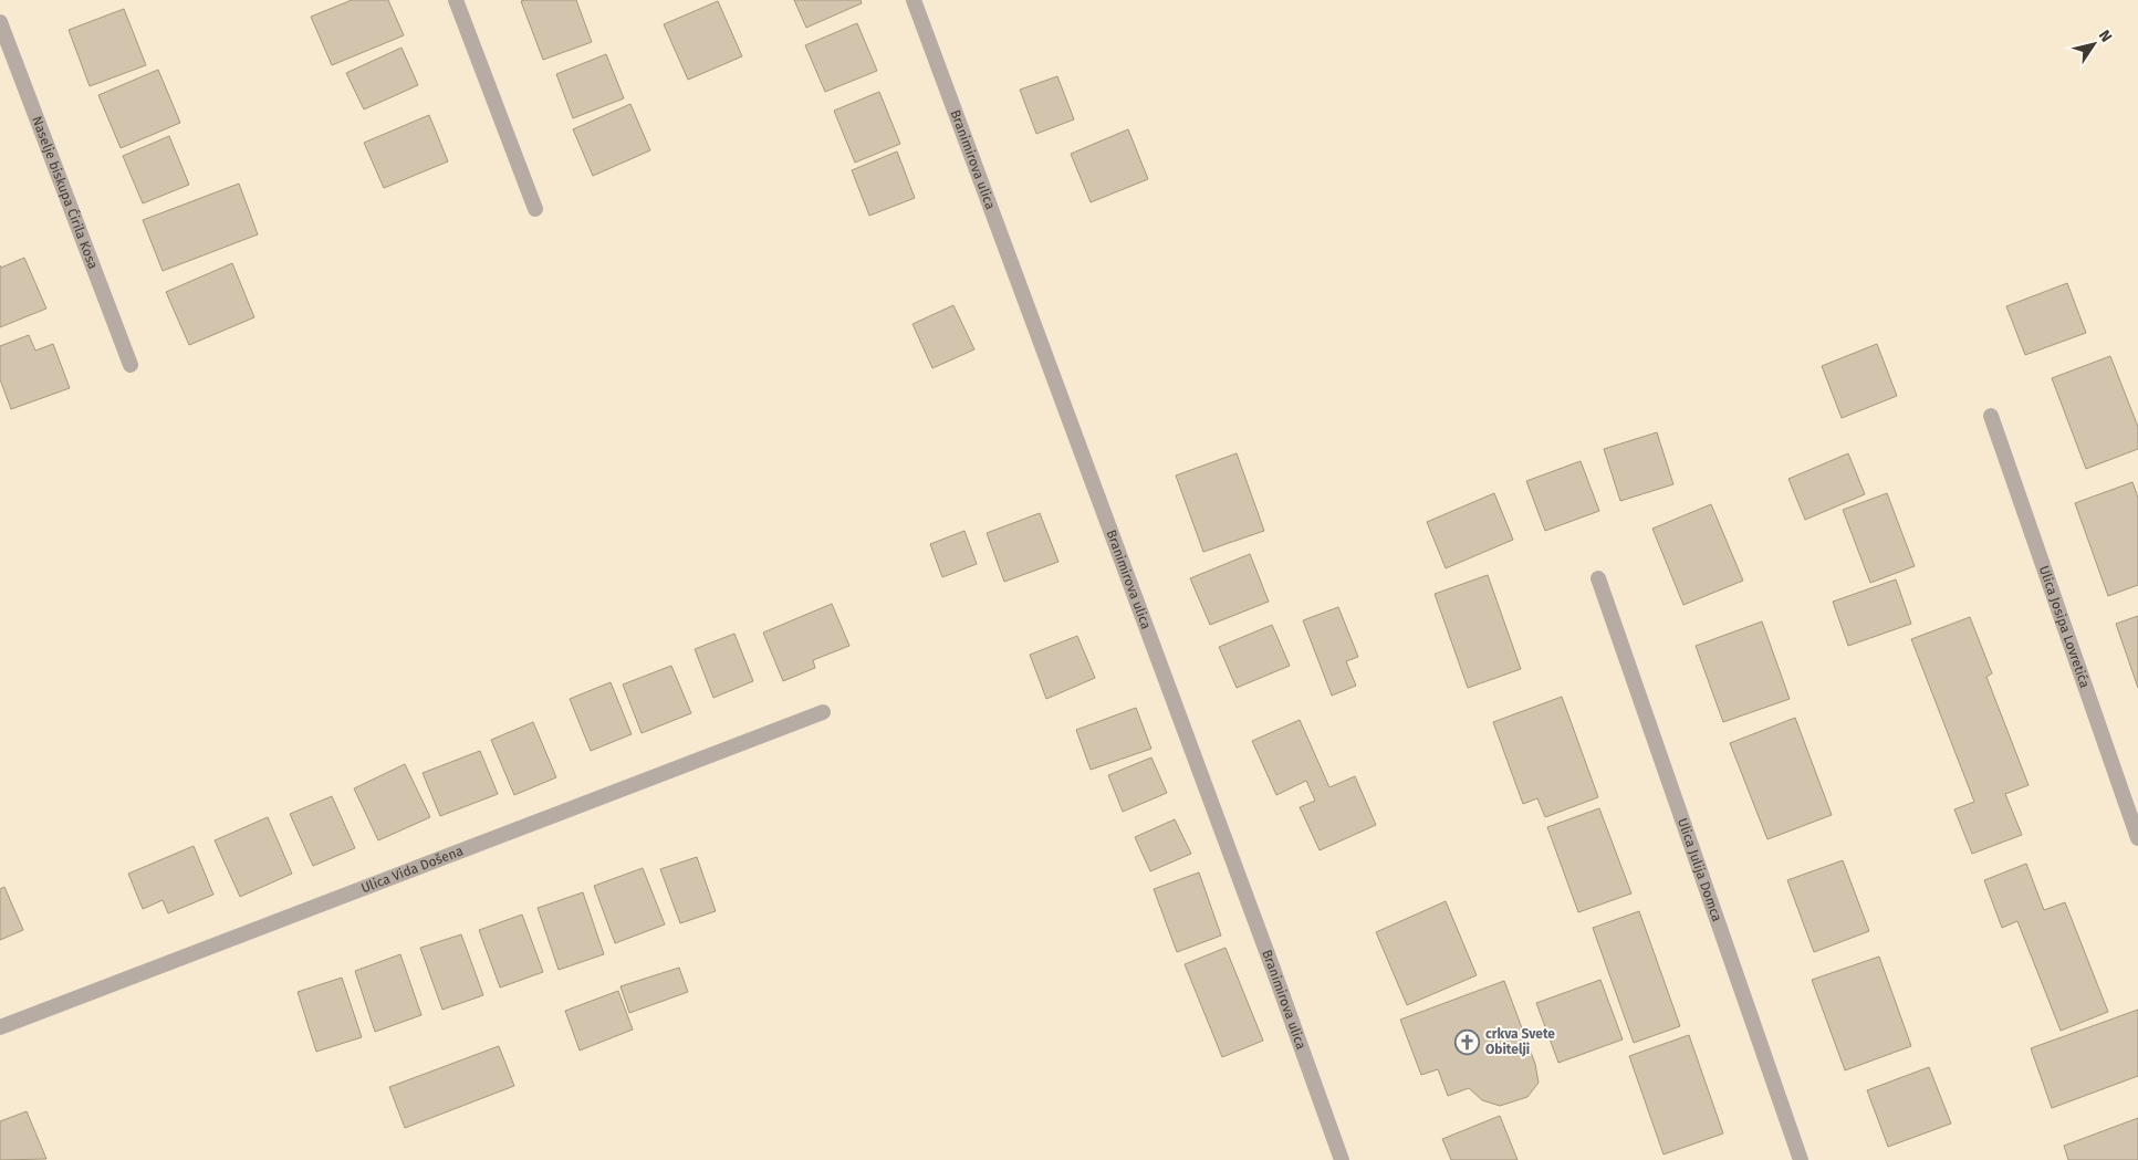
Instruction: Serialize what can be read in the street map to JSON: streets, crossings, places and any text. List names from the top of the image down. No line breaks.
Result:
{"streets":{"street":["Branimirova ulica","Naselje biskupa Ćirila Kosa","Ulica Josipa Lovretića","Ulica Julija Domca","Ulica Vida Došena"]},"places":{"church":["crkva Svete Obitelji"]},"north":"top right"}
